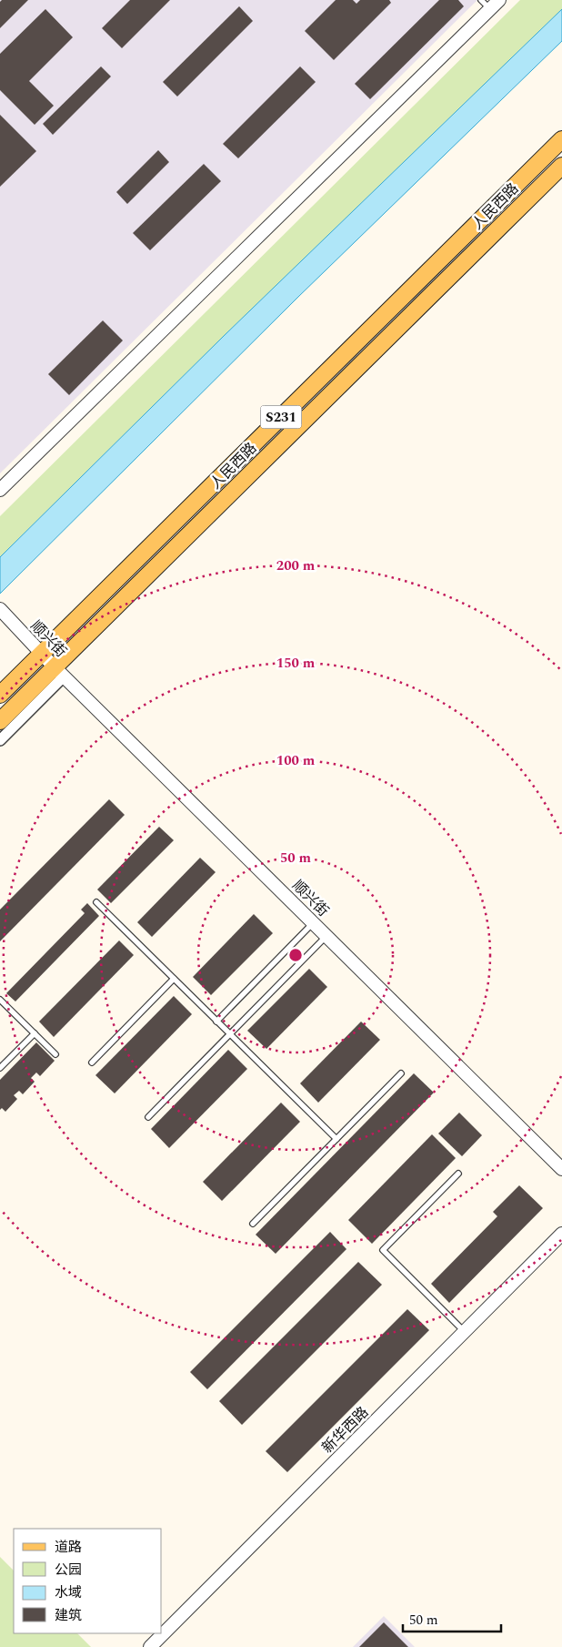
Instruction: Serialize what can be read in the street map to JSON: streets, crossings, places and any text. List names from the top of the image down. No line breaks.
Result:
{"streets":{"main road":["人民西路","S231"],"street":["顺兴街","新华西路"]},"crossings":[["人民西路","顺兴街"]],"legend":["道路","公园","水域","建筑"],"scale_bar":"50 m","rings":["200 m","150 m","100 m","50 m"]}
